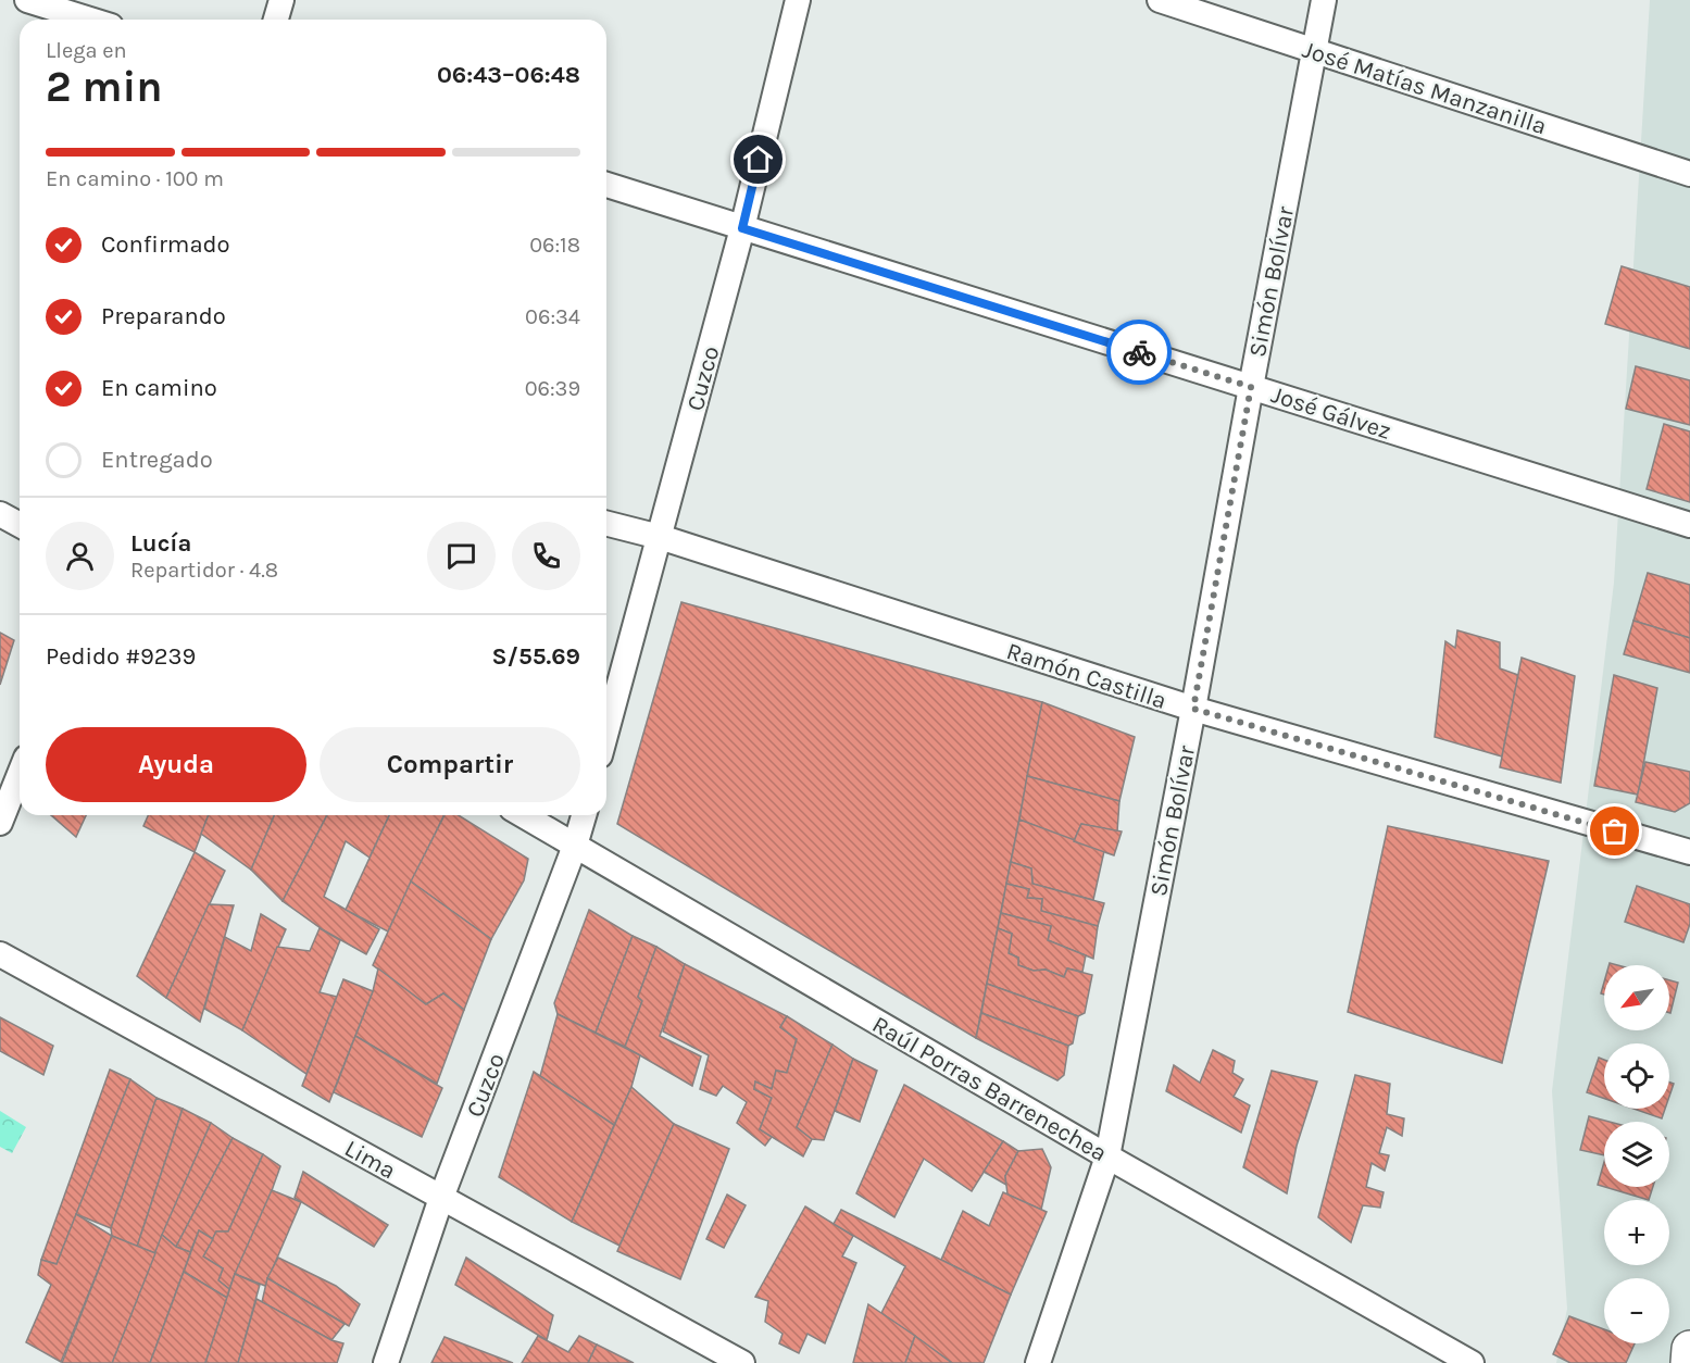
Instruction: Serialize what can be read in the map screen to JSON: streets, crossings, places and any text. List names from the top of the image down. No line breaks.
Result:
{"streets":{"street":["José Matías Manzanilla","Simón Bolívar","Cuzco","José Gálvez","Ramón Castilla","Raúl Porras Barrenechea","Lima"]},"crossings":[["José Matías Manzanilla","Simón Bolívar"],["Simón Bolívar","José Gálvez"],["Simón Bolívar","Ramón Castilla"],["Simón Bolívar","Raúl Porras Barrenechea"],["Cuzco","José Gálvez"],["Cuzco","Ramón Castilla"],["Cuzco","Raúl Porras Barrenechea"],["Cuzco","Lima"]],"north":"bottom left","page":{"heading":["2 min","Llega en","06:43–06:48"],"panel":["Lucía","Repartidor · 4.8","Pedido #9239","S/55.69"],"bar":"En camino · 100 m","list":[["Confirmado","06:18"],["Preparando","06:34"],["En camino","06:39"],"Entregado"],"buttons":["Ayuda","Compartir"],"map_buttons":["+","−"]}}
